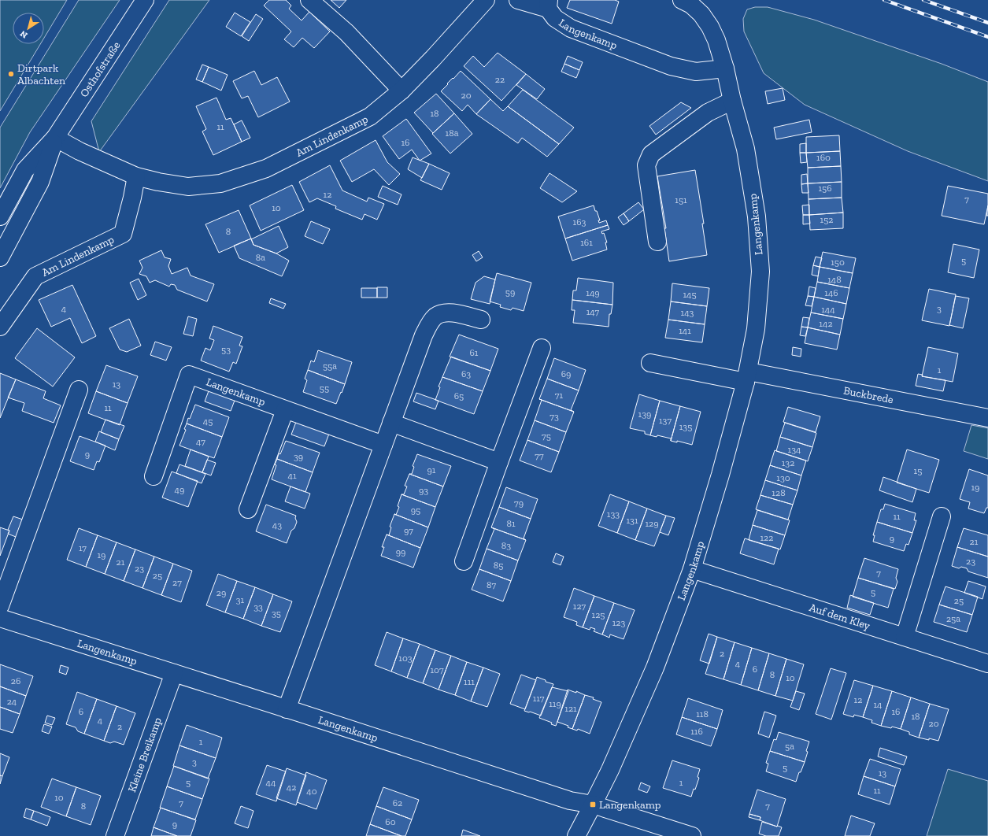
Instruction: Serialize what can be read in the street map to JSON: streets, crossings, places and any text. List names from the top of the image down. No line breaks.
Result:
{"streets":{"street":["Langenkamp","Osthofstraße","Am Lindenkamp","Buckbrede","Auf dem Kley","Kleine Breikamp"]},"crossings":[["Langenkamp","Buckbrede"],["Langenkamp","Auf dem Kley"],["Langenkamp","Kleine Breikamp"],["Osthofstraße","Am Lindenkamp"]],"places":{"other":["Dirtpark Albachten"],"transit":["Langenkamp"]},"house_numbers":["22","20","18","11","18a","16","160","156","12","7","151","10","152","163","8","161","8a","5","150","148","59","149","146","145","4","3","144","147","143","142","141","53","61","55a","1","63","69","13","55","71","65","11","139","73","137","45","135","75","47","134","9","77","39","132","91","15","41","130","19","49","93","128","79","95","133","11","131","81","129","43","97","122","9","21","83","17","99","19","23","21","85","23","7","25","27","87","5","29","31","25","127","33","35","125","25a","123","2","103","4","6","107","8","10","26","111","117","12","24","119","14","121","6","16","118","18","4","20","2","116","1","5a","3","5","13","5","44","1","42","11","40","10","7","62","8","7","60","9"],"north":"bottom left"}
